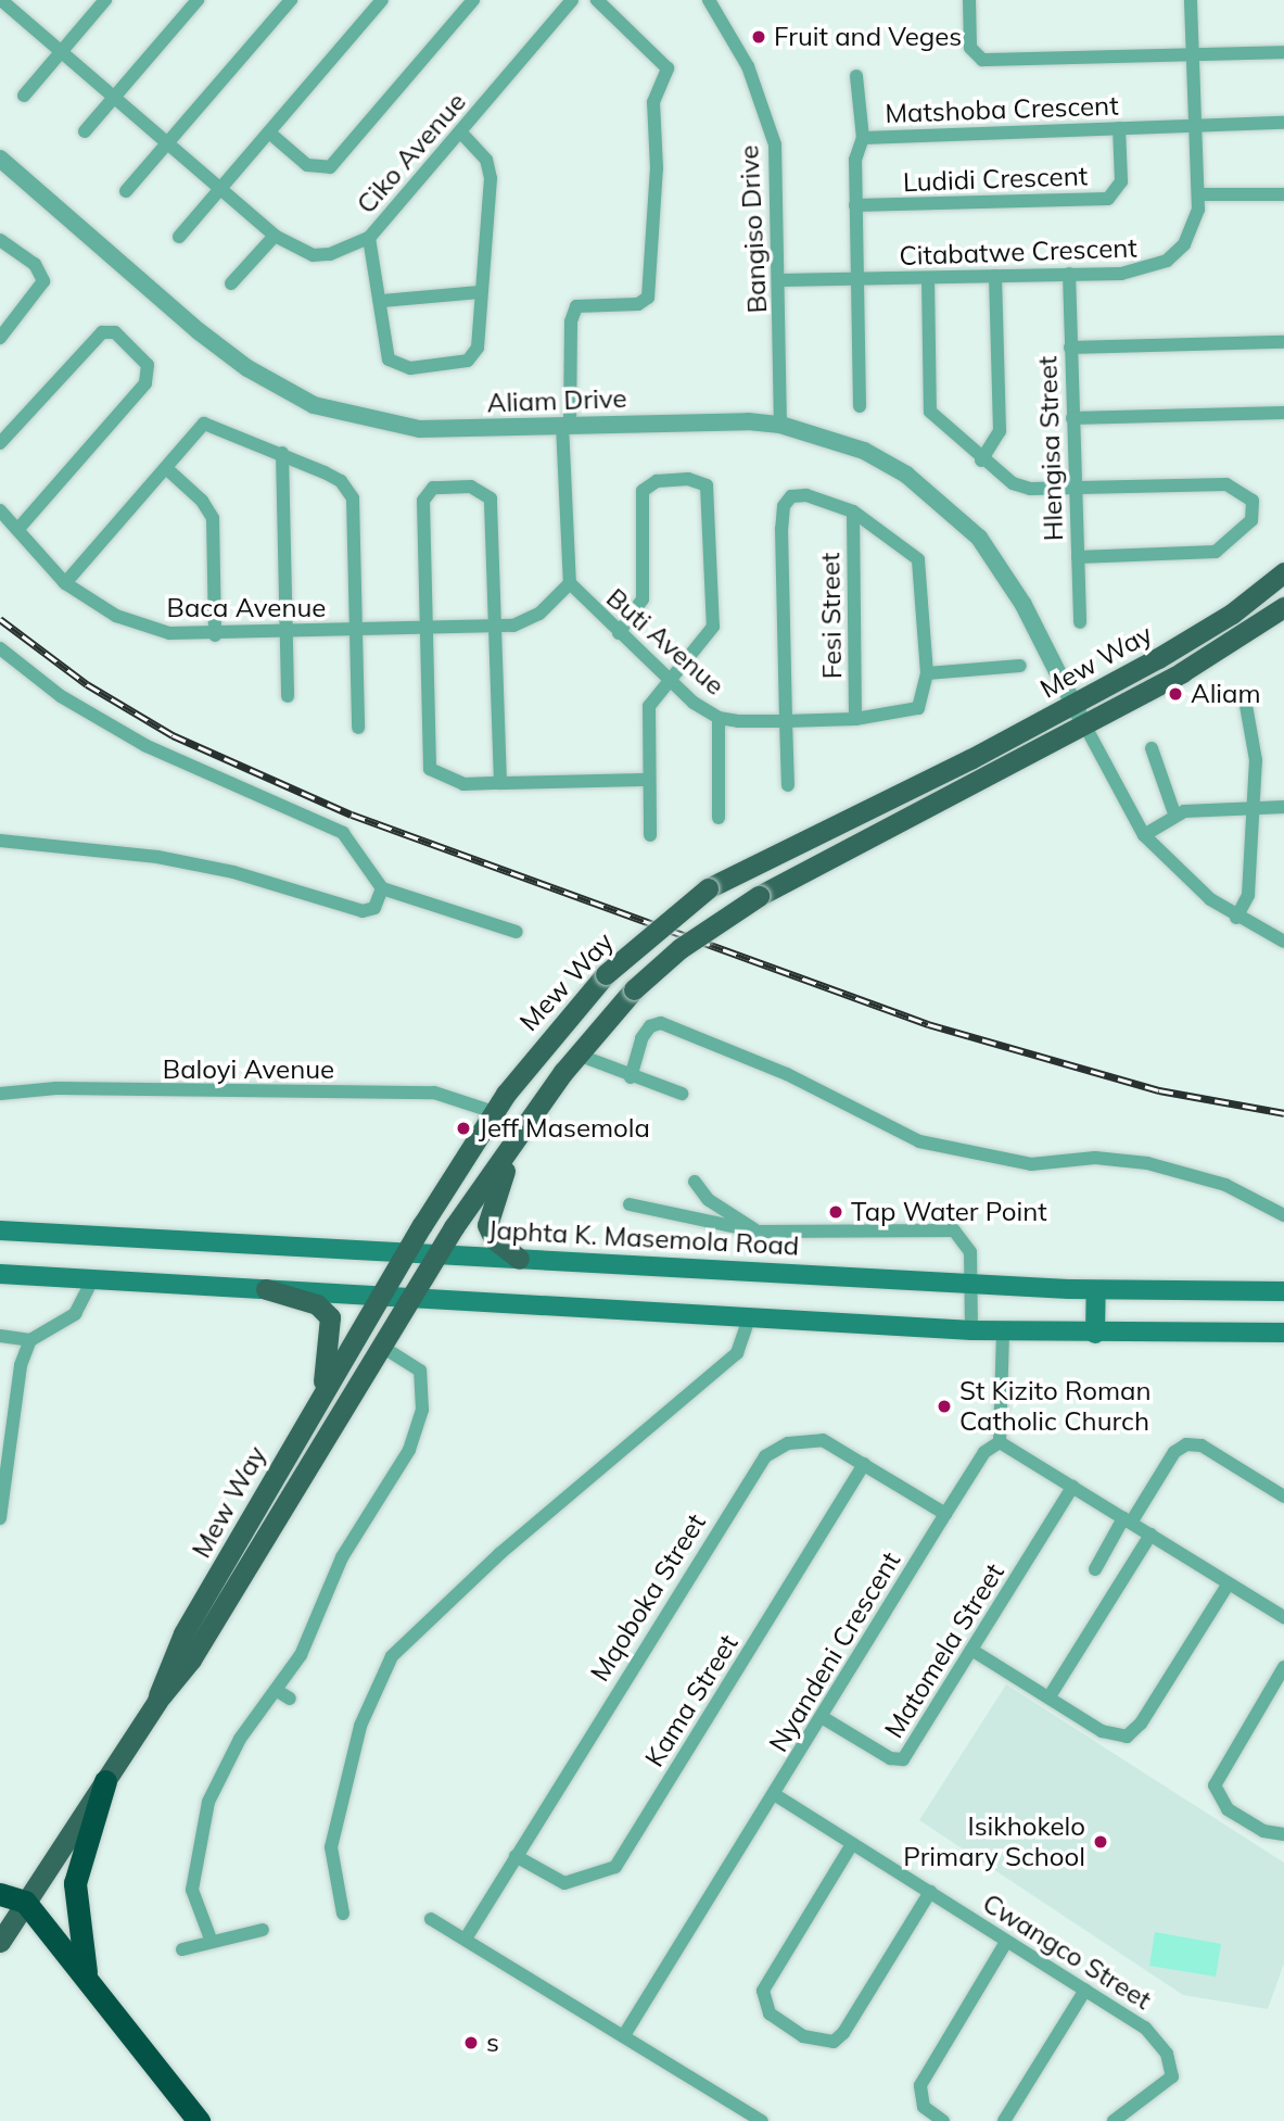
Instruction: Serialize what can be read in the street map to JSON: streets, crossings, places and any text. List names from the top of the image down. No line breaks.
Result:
{"streets":{"main road":["Mew Way","Japhta K. Masemola Road"],"street":["Matshoba Crescent","Ciko Avenue","Ludidi Crescent","Bangiso Drive","Citabatwe Crescent","Aliam Drive","Hlengisa Street","Baca Avenue","Fesi Street","Buti Avenue","Baloyi Avenue","Mqoboka Street","Matomela Street","Nyandeni Crescent","Kama Street","Cwangco Street"]},"crossings":[["Matshoba Crescent","Ludidi Crescent"],["Matshoba Crescent","Citabatwe Crescent"],["Bangiso Drive","Citabatwe Crescent"],["Bangiso Drive","Aliam Drive"],["Citabatwe Crescent","Hlengisa Street"],["Aliam Drive","Mew Way"],["Baca Avenue","Buti Avenue"],["Fesi Street","Buti Avenue"],["Mew Way","Baloyi Avenue"],["Mew Way","Japhta K. Masemola Road"],["Mqoboka Street","Nyandeni Crescent"],["Mqoboka Street","Kama Street"],["Matomela Street","Nyandeni Crescent"],["Nyandeni Crescent","Cwangco Street"]],"places":["Fruit and Veges","Aliam","Jeff Masemola","Tap Water Point","St Kizito Roman Catholic Church","Isikhokelo Primary School","s"]}
